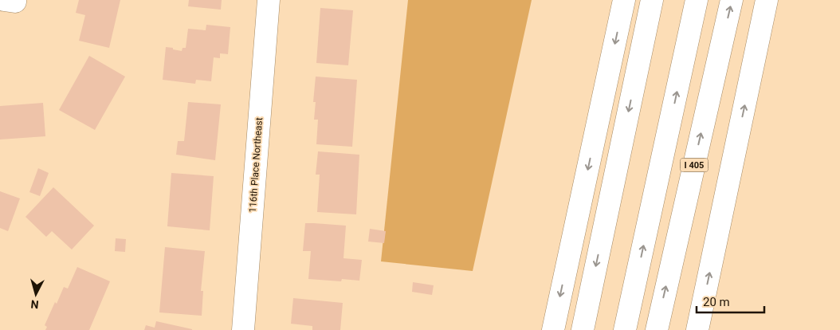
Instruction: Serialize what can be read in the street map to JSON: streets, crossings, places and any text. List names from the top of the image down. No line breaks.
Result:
{"streets":{"main road":["116th Place Northeast","I 405"]},"scale_bar":"20 m","north":"bottom"}
